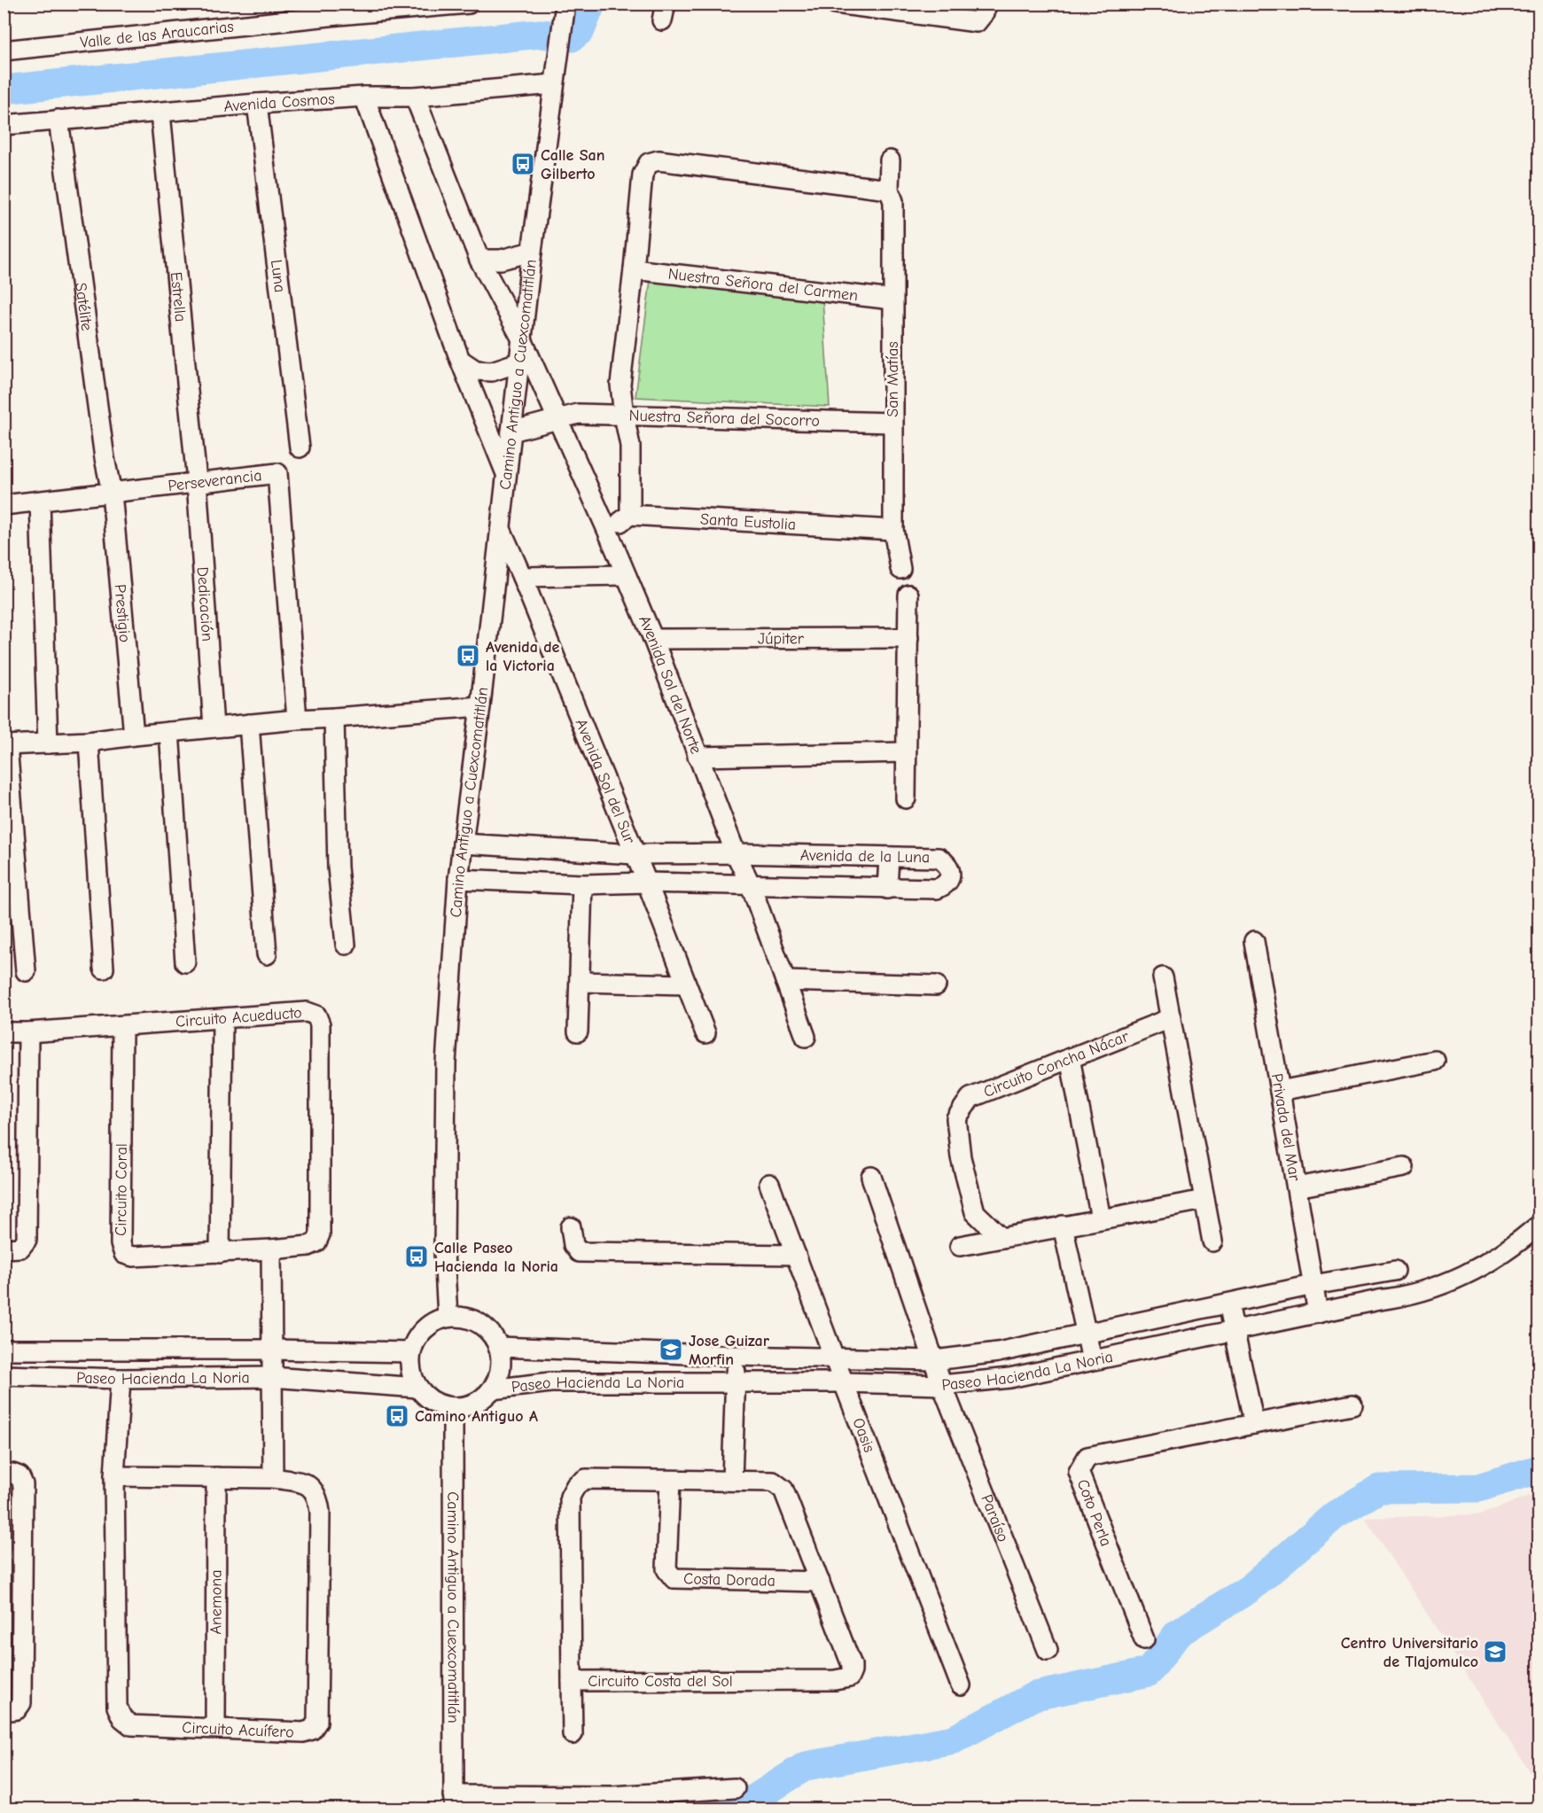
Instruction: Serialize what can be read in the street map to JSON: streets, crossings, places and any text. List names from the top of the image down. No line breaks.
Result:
{"streets":{"street":["Valle de las Araucarias","Avenida Cosmos","Luna","Nuestra Señora del Carmen","Estrella","Satélite","Camino Antiguo a Cuexcomatitlán","San Matías","Nuestra Señora del Socorro","Perseverancia","Santa Eustolia","Dedicación","Prestigio","Júpiter","Avenida Sol del Norte","Avenida Sol del Sur","Avenida de la Luna","Circuito Acueducto","Circuito Concha Nácar","Privada del Mar","Circuito Coral","Paseo Hacienda La Noria","Oasis","Coto Perla","Paraíso","Costa Dorada","Anemona","Circuito Costa del Sol","Circuito Acuífero"]},"crossings":[["Avenida Cosmos","Luna"],["Avenida Cosmos","Estrella"],["Avenida Cosmos","Satélite"],["Avenida Cosmos","Camino Antiguo a Cuexcomatitlán"],["Avenida Cosmos","Avenida Sol del Norte"],["Nuestra Señora del Carmen","San Matías"],["Estrella","Perseverancia"],["Estrella","Dedicación"],["Satélite","Perseverancia"],["Satélite","Prestigio"],["Camino Antiguo a Cuexcomatitlán","Nuestra Señora del Socorro"],["Camino Antiguo a Cuexcomatitlán","Avenida Sol del Norte"],["Camino Antiguo a Cuexcomatitlán","Avenida Sol del Sur"],["Camino Antiguo a Cuexcomatitlán","Avenida de la Luna"],["Camino Antiguo a Cuexcomatitlán","Paseo Hacienda La Noria"],["San Matías","Nuestra Señora del Socorro"],["San Matías","Santa Eustolia"],["Nuestra Señora del Socorro","Avenida Sol del Norte"],["Perseverancia","Dedicación"],["Perseverancia","Prestigio"],["Júpiter","Avenida Sol del Norte"],["Avenida Sol del Norte","Avenida de la Luna"],["Avenida Sol del Sur","Avenida de la Luna"],["Circuito Acueducto","Circuito Coral"],["Privada del Mar","Paseo Hacienda La Noria"],["Paseo Hacienda La Noria","Oasis"],["Paseo Hacienda La Noria","Paraíso"],["Paseo Hacienda La Noria","Circuito Acuífero"],["Costa Dorada","Circuito Costa del Sol"],["Anemona","Circuito Acuífero"]],"places":{"bus stop":["Calle San Gilberto","Avenida de la Victoria","Calle Paseo Hacienda la Noria","Camino Antiguo A"],"school or university":["Jose Guizar Morfin","Centro Universitario de Tlajomulco"]}}
